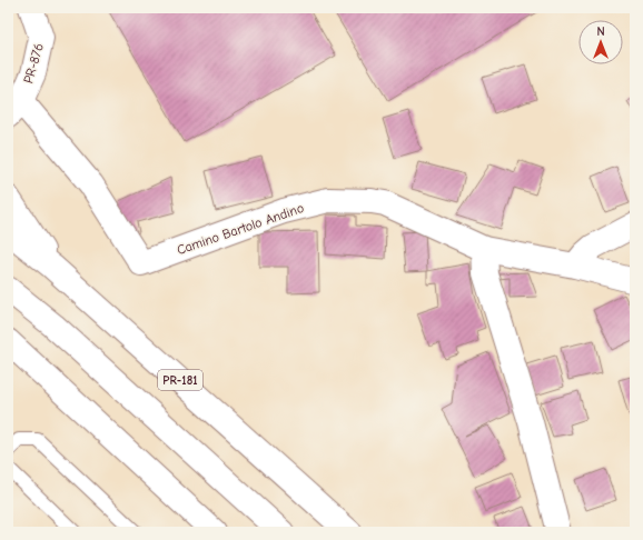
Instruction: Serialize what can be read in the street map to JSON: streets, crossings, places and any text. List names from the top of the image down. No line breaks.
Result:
{"streets":{"street":["PR-876","Camino Bartolo Andino","PR-181"]},"crossings":[["PR-876","Camino Bartolo Andino"]],"north":"top"}
